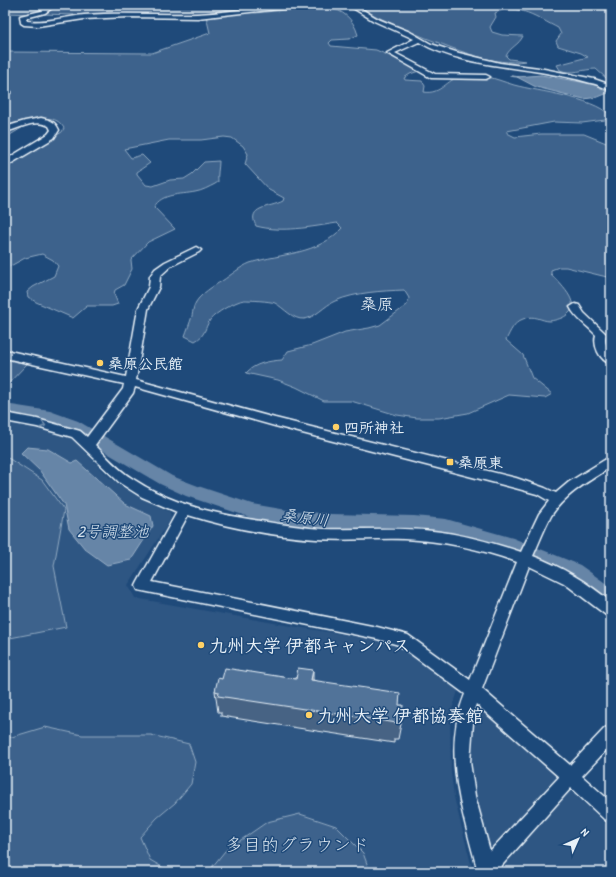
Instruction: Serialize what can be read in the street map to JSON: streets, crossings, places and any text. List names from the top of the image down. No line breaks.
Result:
{"districts":["桑原"],"water":["桑原川","2号調整池"],"parks":["多目的グラウンド"],"places":{"other":["桑原公民館","四所神社","九州大学 伊都キャンパス","九州大学 伊都協奏館"],"transit":["桑原東"]},"north":"top right"}
